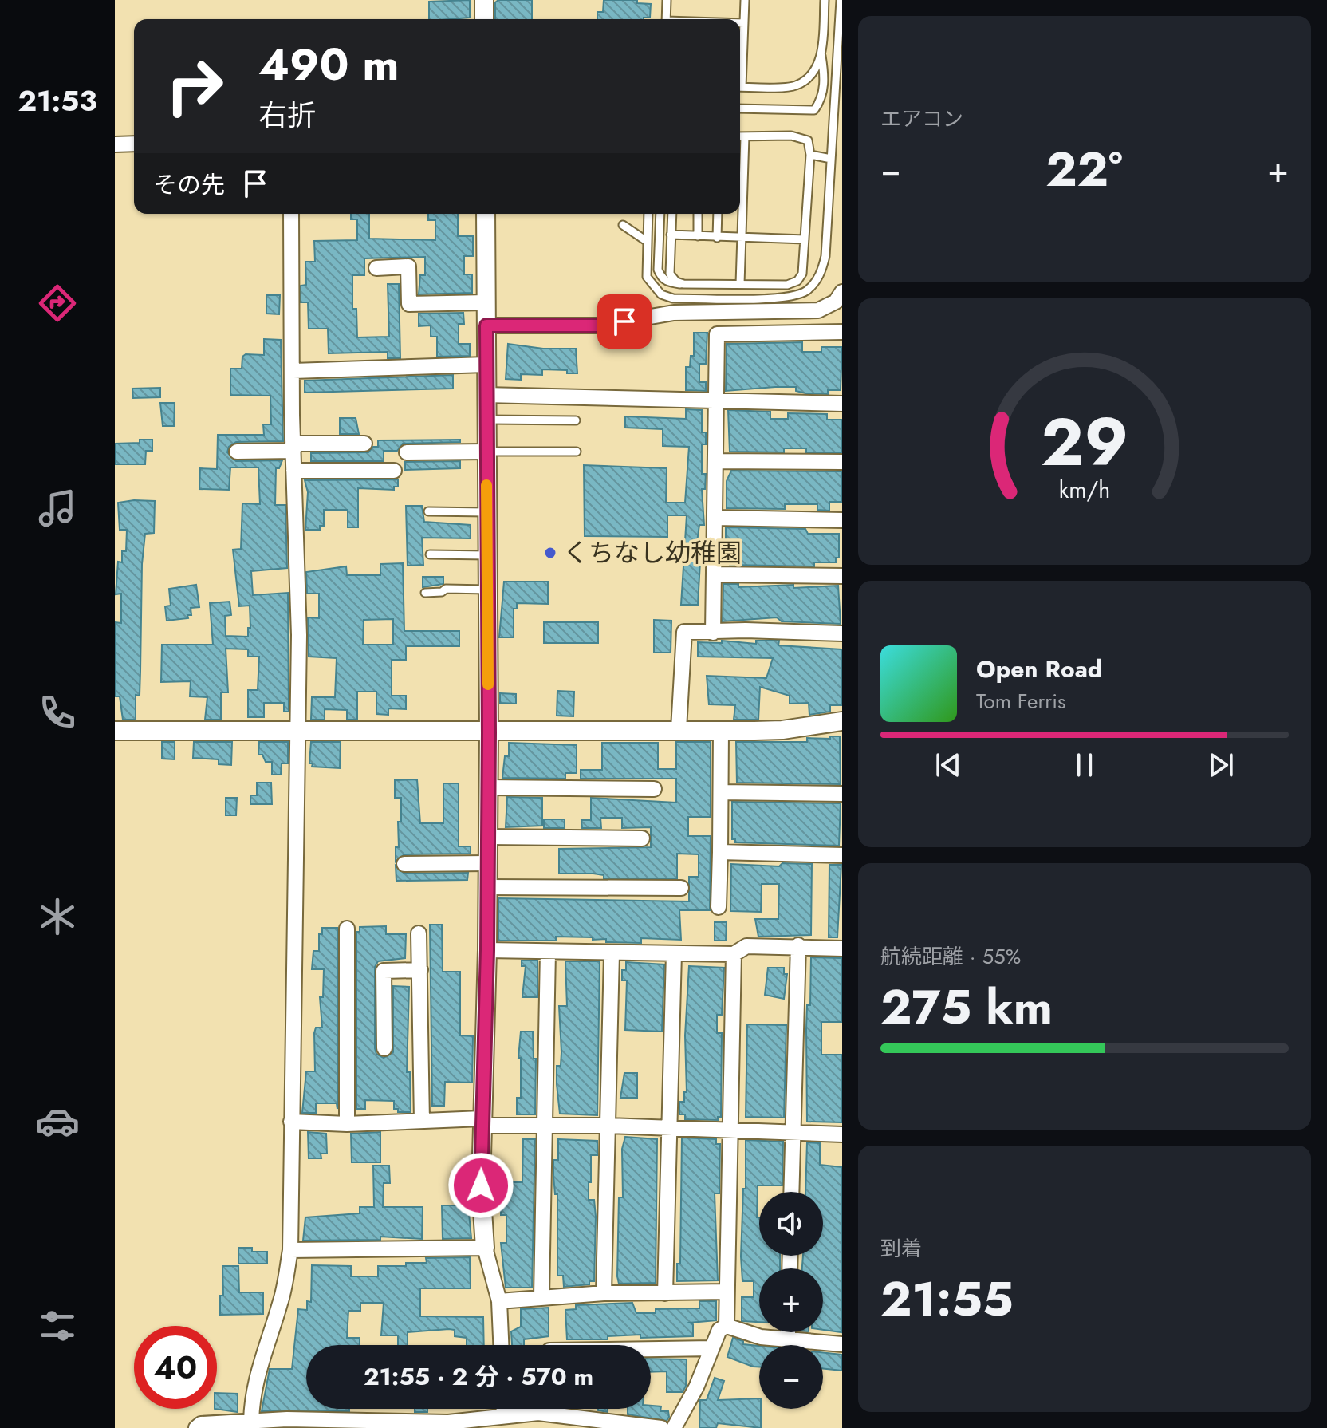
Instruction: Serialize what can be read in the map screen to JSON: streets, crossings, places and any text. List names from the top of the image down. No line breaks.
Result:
{"places":["くちなし幼稚園"],"page":{"tabs":"21:53","tile":["エアコン",["航続距離 · 55%","275 km"],["到着","21:55"]],"turn":["490 m","右折"],"heat":["−","22°","+"],"then":"その先","song":["Open Road","Tom Ferris"],"map_buttons":["+","−"],"limit":"40","trip":"21:55 · 2 分 · 570 m","gauge":["29","km/h"]}}
